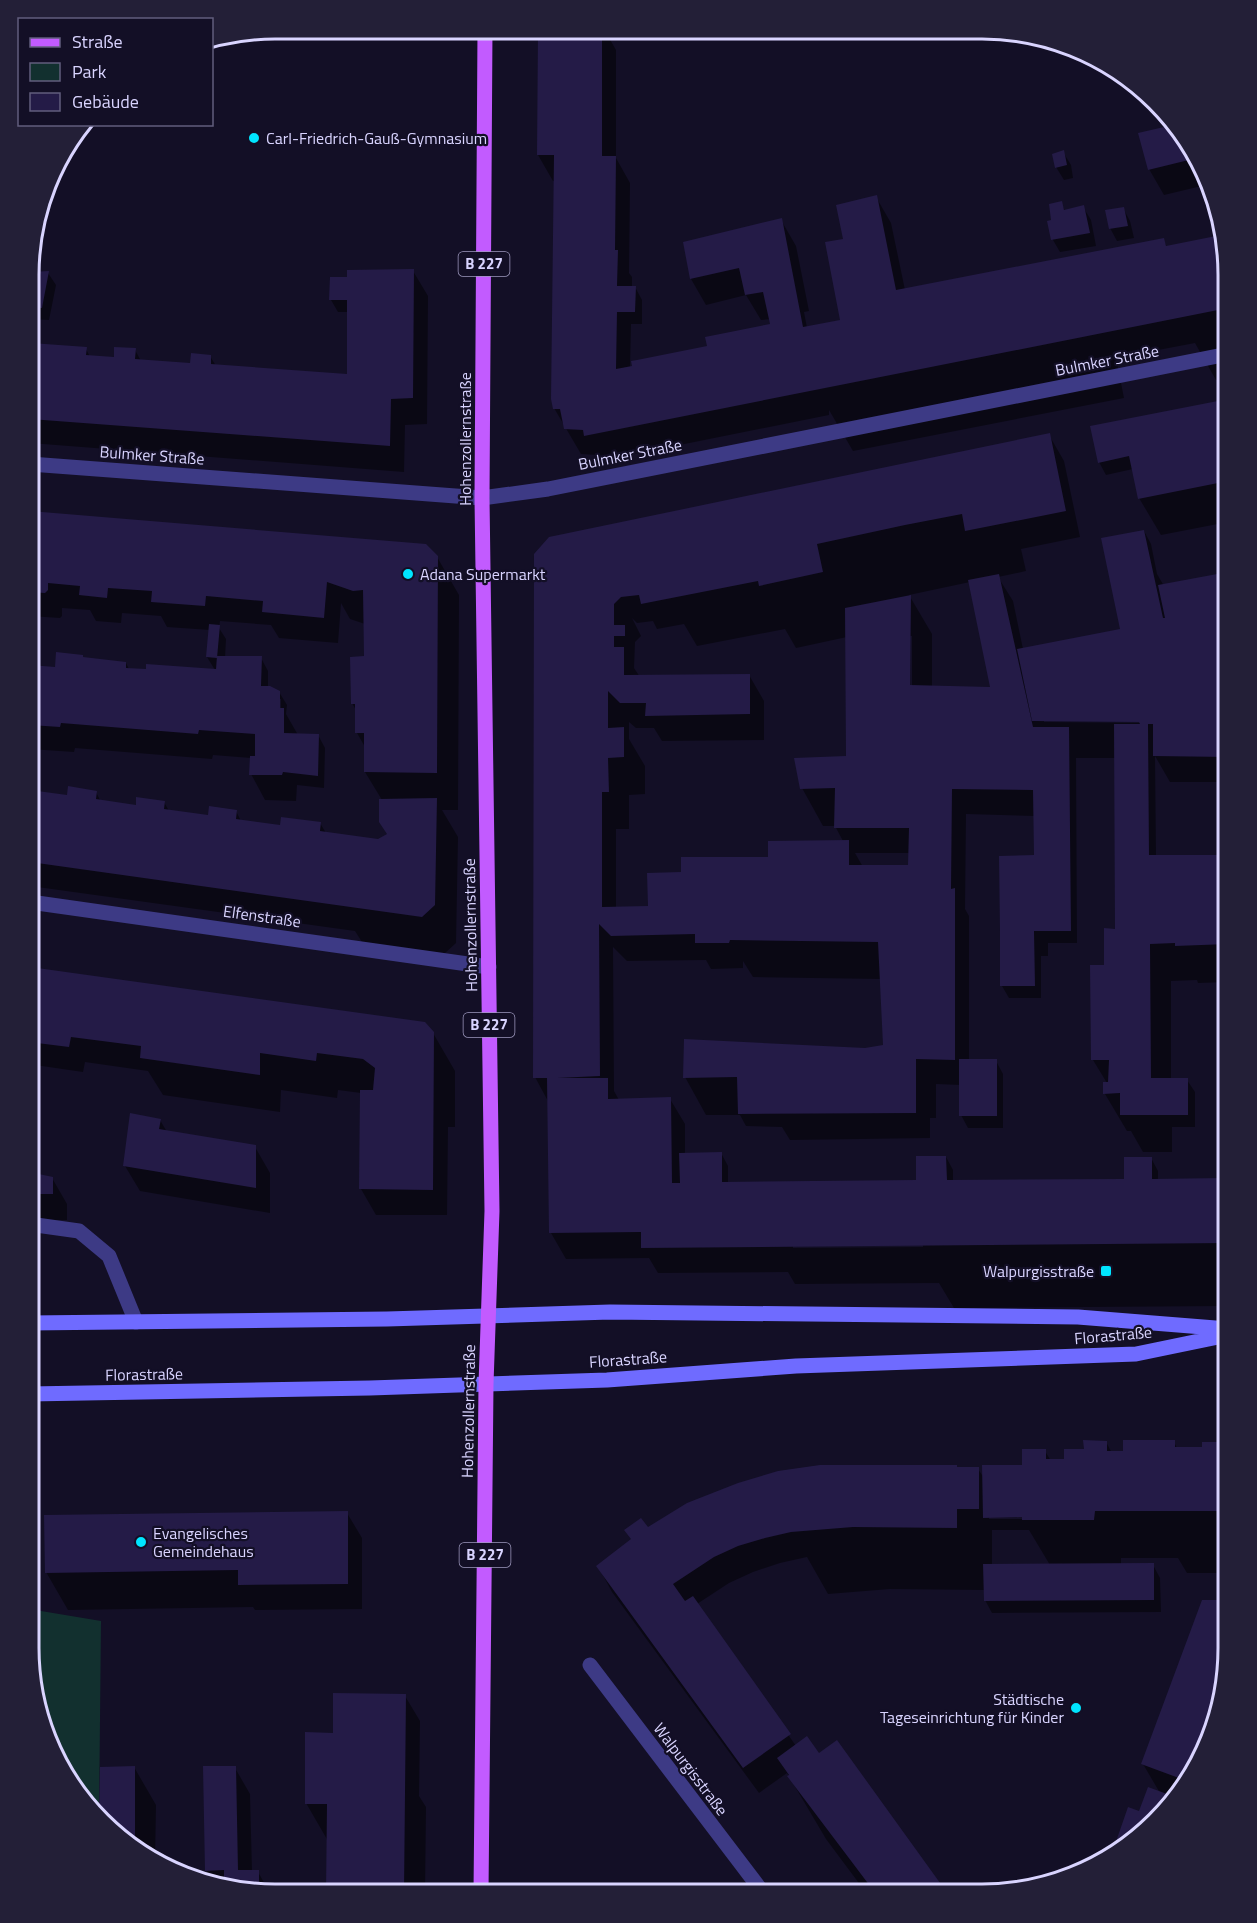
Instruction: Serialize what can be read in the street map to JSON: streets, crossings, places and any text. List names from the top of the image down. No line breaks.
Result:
{"streets":{"main road":["B 227","Hohenzollernstraße","Florastraße"],"street":["Bulmker Straße","Elfenstraße","Walpurgisstraße"]},"crossings":[["Bulmker Straße","Hohenzollernstraße"],["Hohenzollernstraße","Elfenstraße"],["Hohenzollernstraße","Florastraße"]],"places":{"other":["Carl-Friedrich-Gauß-Gymnasium","Adana Supermarkt","Evangelisches Gemeindehaus","Städtische Tageseinrichtung für Kinder"],"transit":["Walpurgisstraße"]},"legend":["Straße","Park","Gebäude"]}
